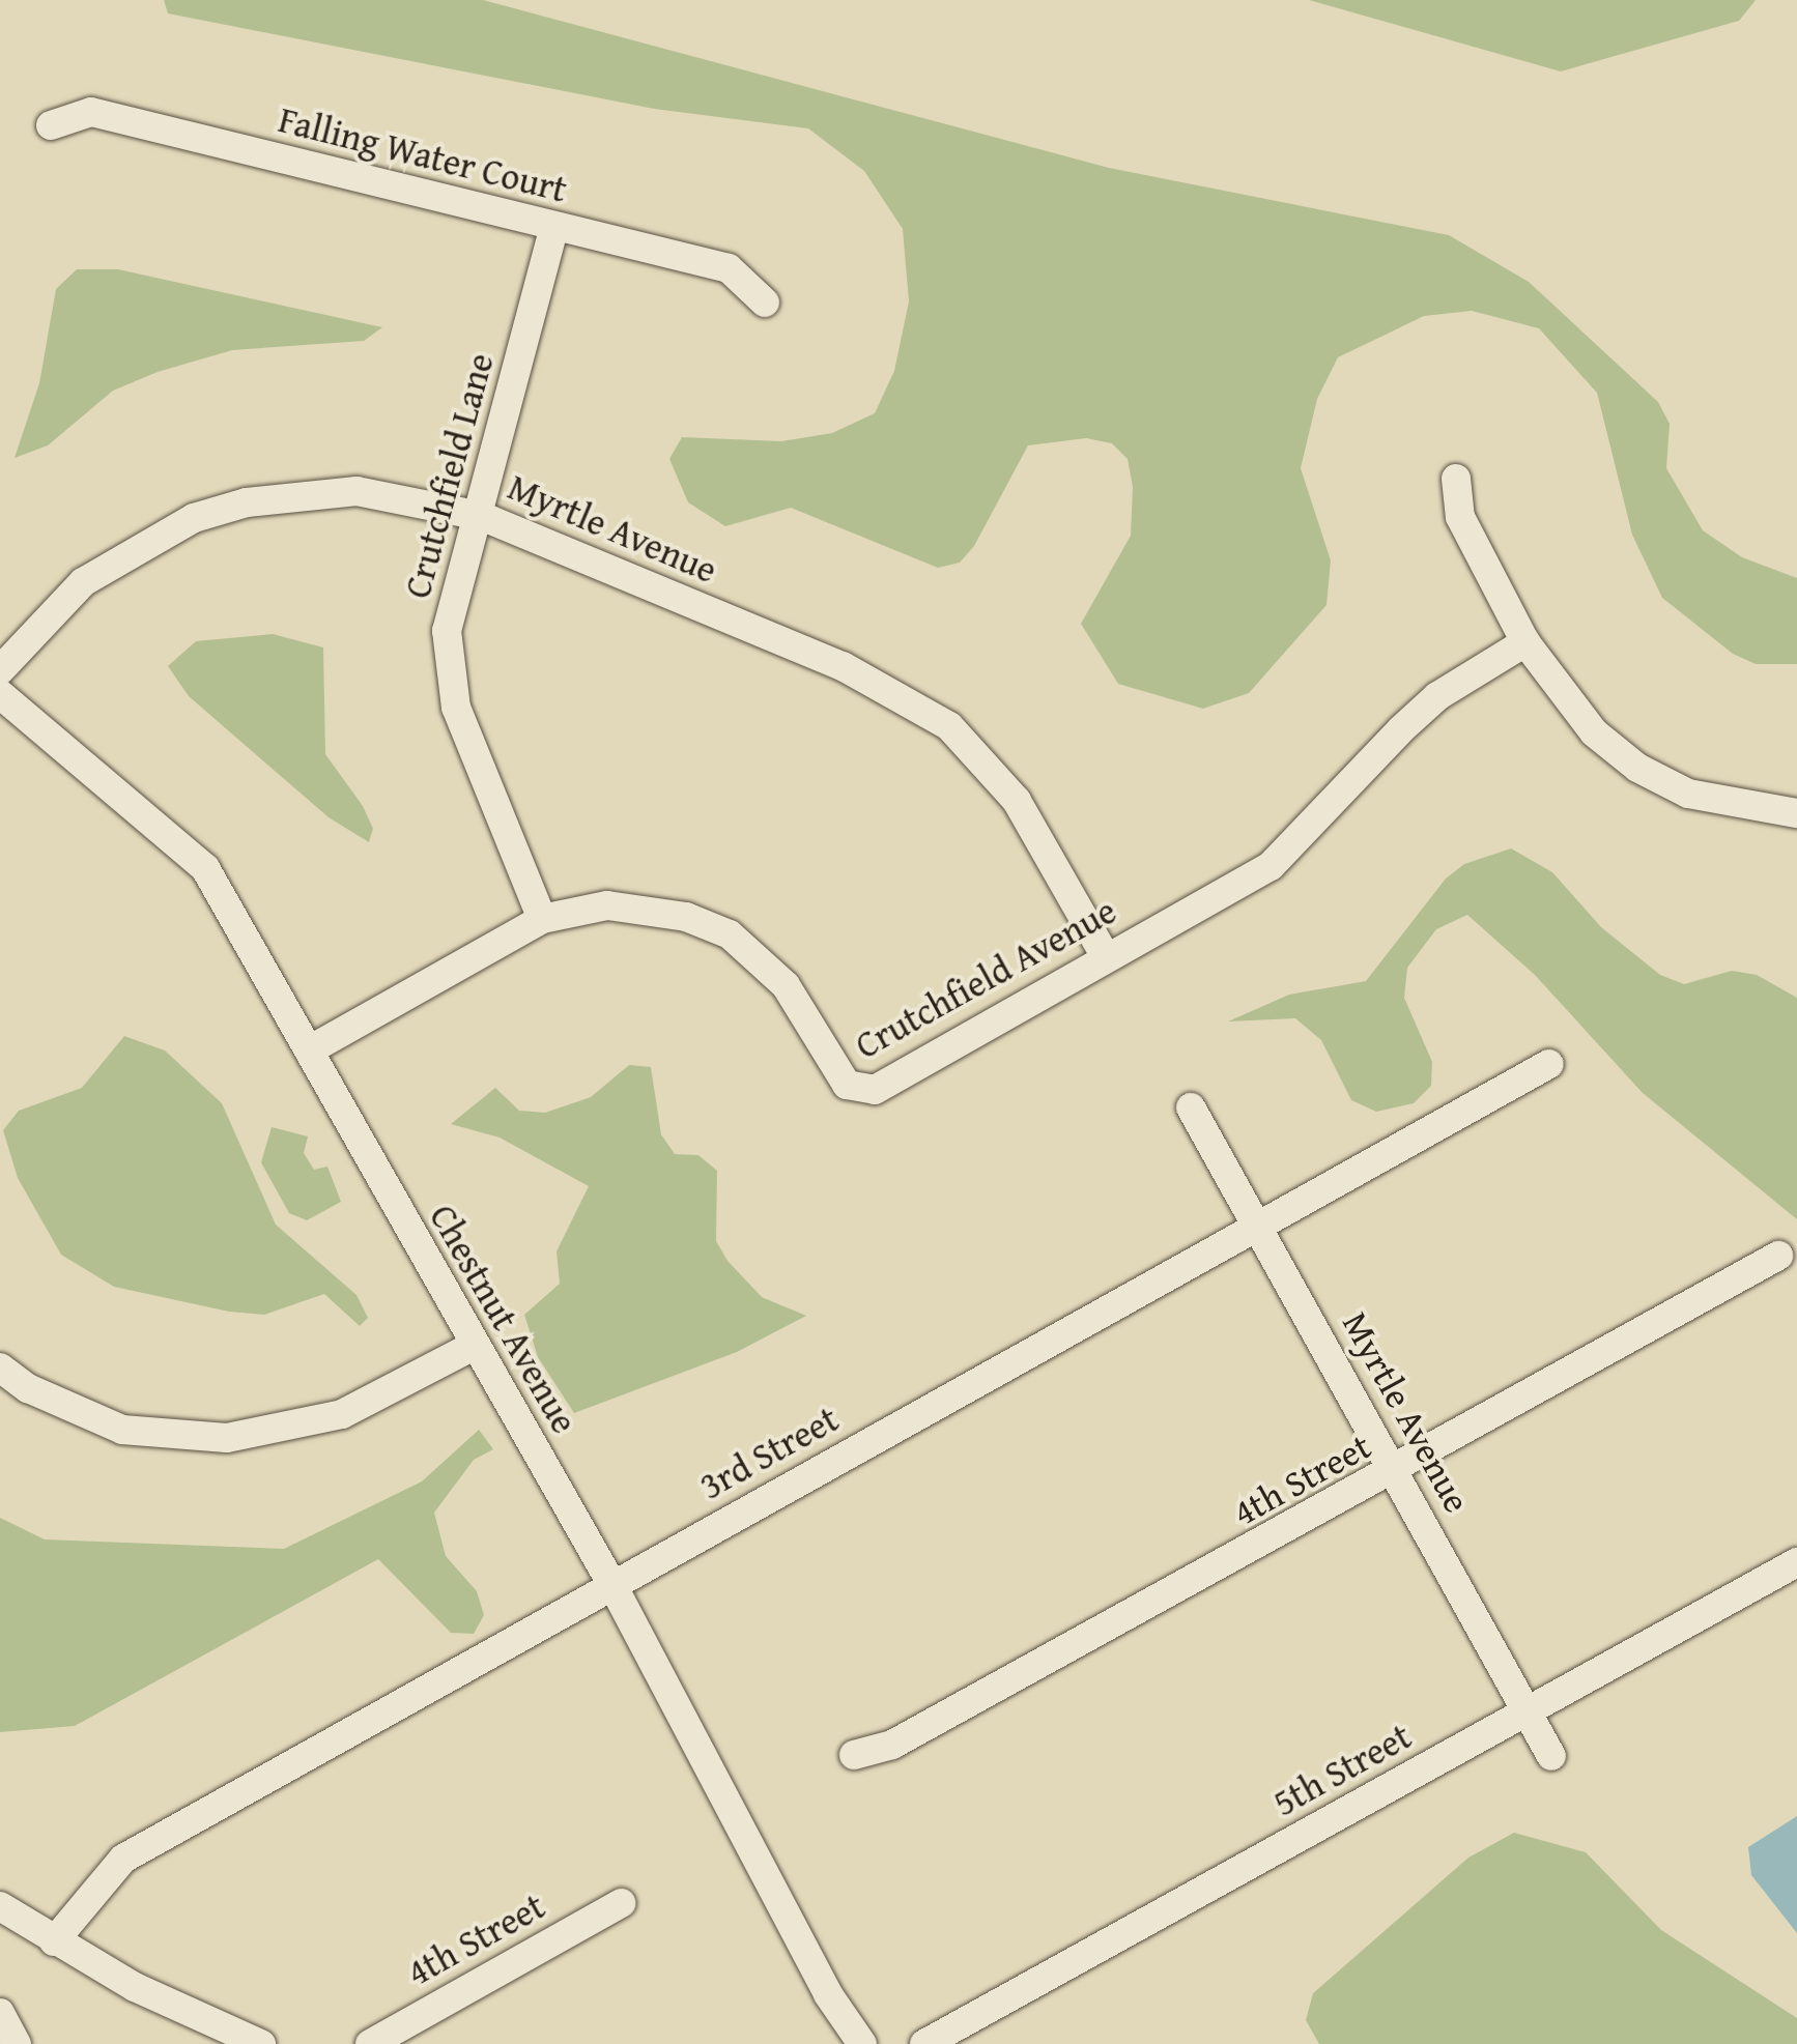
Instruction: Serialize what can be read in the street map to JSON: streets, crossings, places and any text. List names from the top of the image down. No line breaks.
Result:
{"streets":{"street":["Falling Water Court","Crutchfield Lane","Myrtle Avenue","Crutchfield Avenue","Chestnut Avenue","3rd Street","4th Street","5th Street"]},"crossings":[["Falling Water Court","Crutchfield Lane"],["Crutchfield Lane","Myrtle Avenue"],["Crutchfield Lane","Crutchfield Avenue"],["Myrtle Avenue","Crutchfield Avenue"],["Myrtle Avenue","3rd Street"],["Myrtle Avenue","4th Street"],["Myrtle Avenue","5th Street"],["Crutchfield Avenue","Chestnut Avenue"],["Chestnut Avenue","3rd Street"]]}
